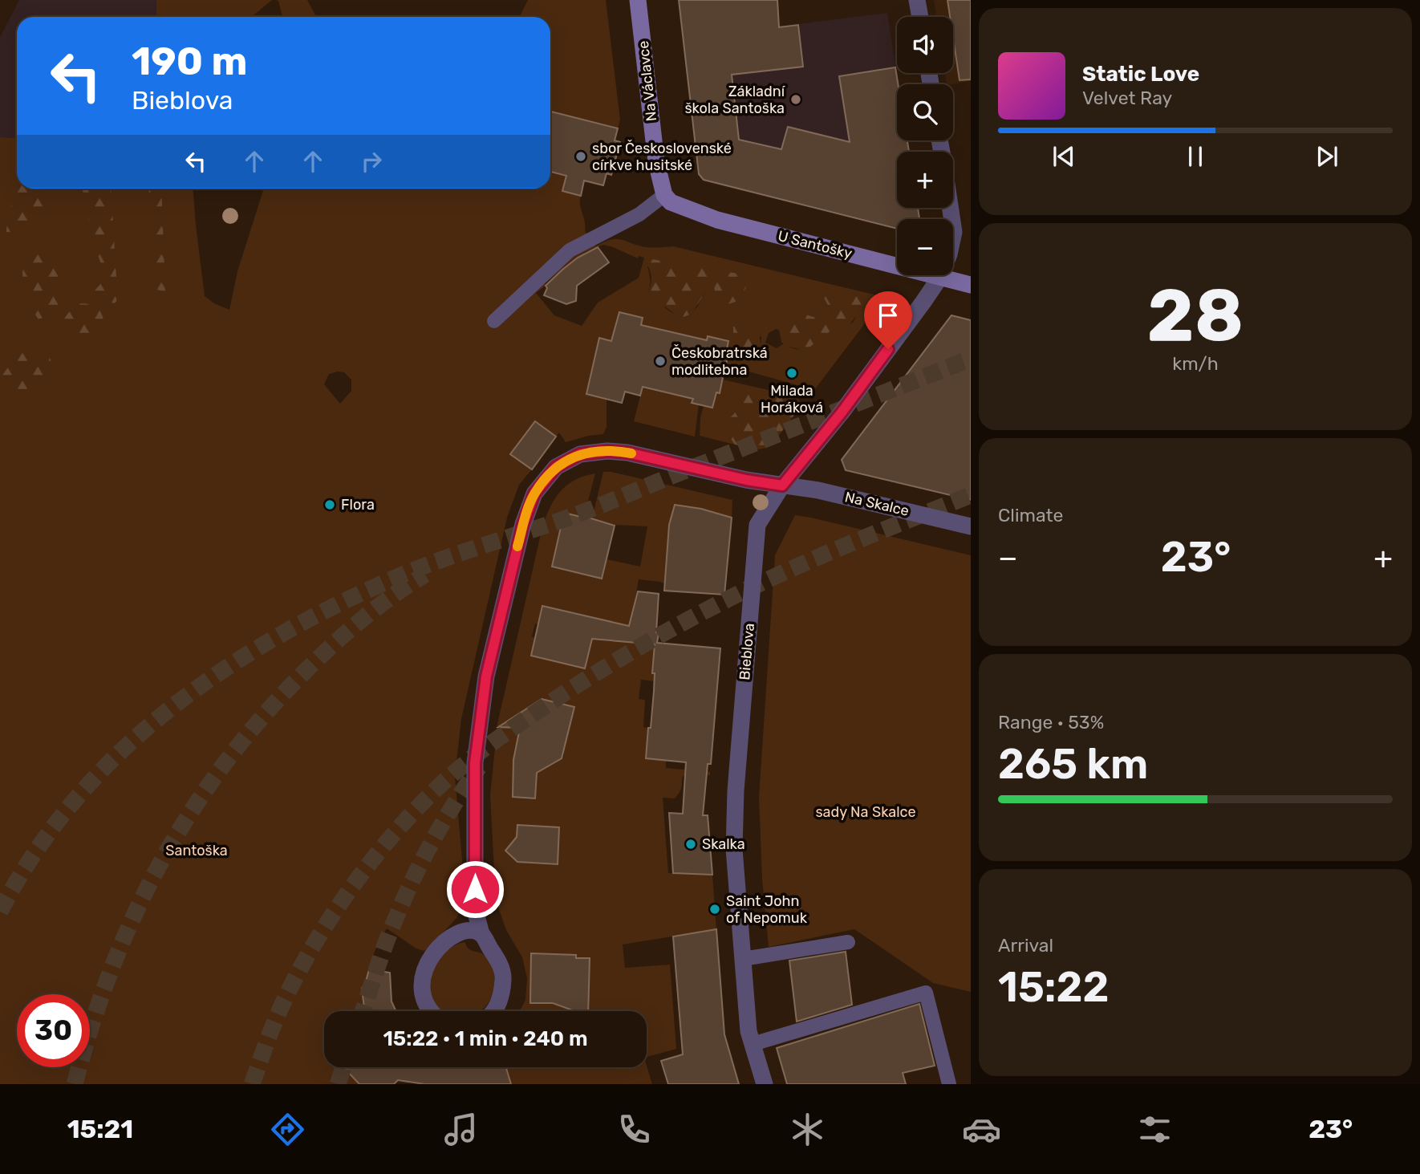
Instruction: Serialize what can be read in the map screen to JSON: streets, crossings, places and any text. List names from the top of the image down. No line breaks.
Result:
{"streets":{"street":["Na Václavce","U Santošky","Na Skalce","Bieblova"]},"crossings":[["Na Václavce","U Santošky"],["U Santošky","Bieblova"],["Na Skalce","Bieblova"]],"parks":["sady Na Skalce","Santoška"],"places":["Základní škola Santoška","sbor Československé církve husitské","Českobratrská modlitebna","Milada Horáková","Flora","Skalka","Saint John of Nepomuk"],"page":{"map_buttons":["+","−"],"turn":["190 m","Bieblova"],"song":["Static Love","Velvet Ray"],"tile":[["28","km/h"],"Climate",["Range · 53%","265 km"],["Arrival","15:22"]],"heat":["−","23°","+"],"limit":"30","trip":"15:22 · 1 min · 240 m","tabs":["15:21","23°"]}}
